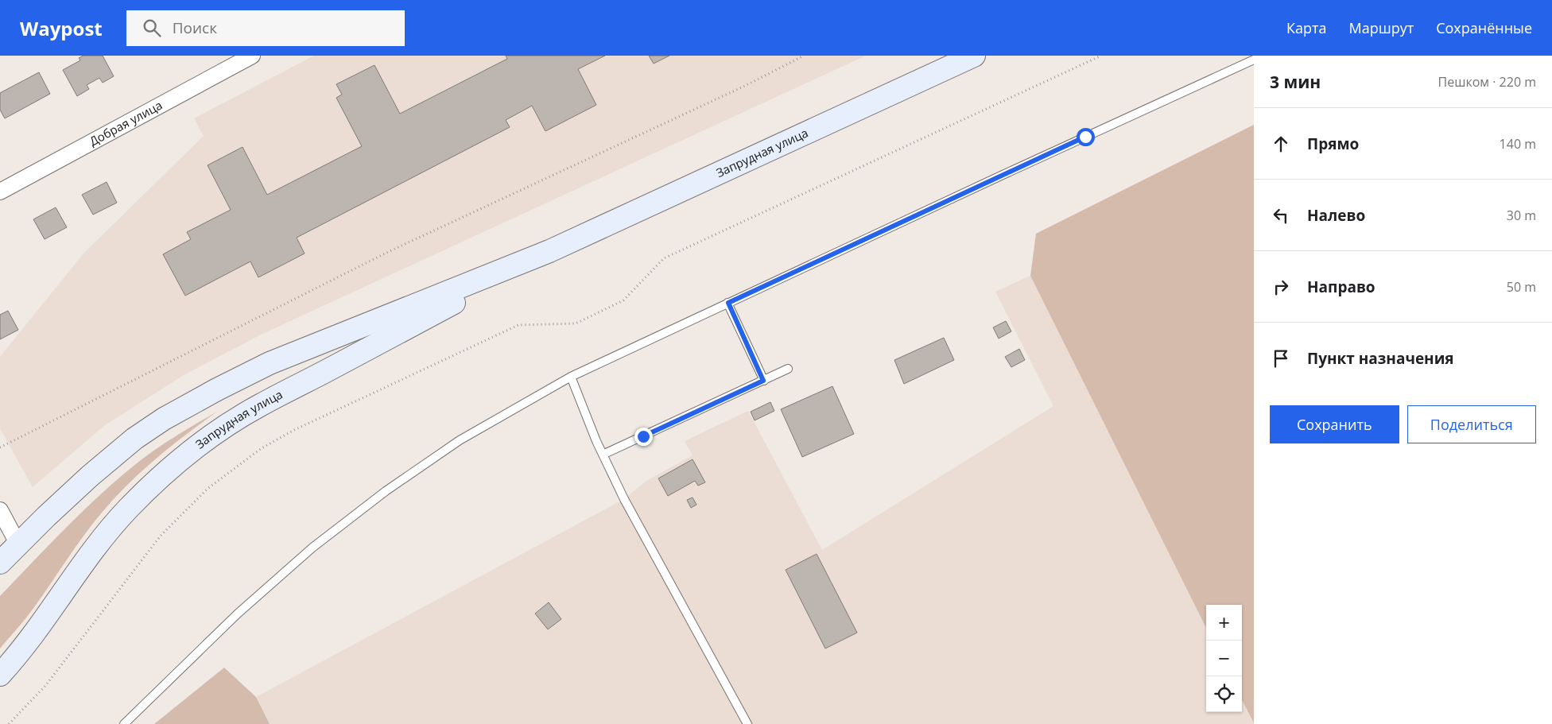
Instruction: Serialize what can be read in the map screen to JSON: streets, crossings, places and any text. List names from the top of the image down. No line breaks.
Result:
{"streets":{"main road":["Запрудная улица"],"street":["Добрая улица"]},"page":{"header":"Waypost","search":"Поиск","nav":["Карта","Маршрут","Сохранённые"],"heading":["3 мин","Пешком · 220 m"],"list":[["Прямо","140 m"],["Налево","30 m"],["Направо","50 m"],"Пункт назначения"],"buttons":["Сохранить","Поделиться"],"map_buttons":["+","−"]}}
